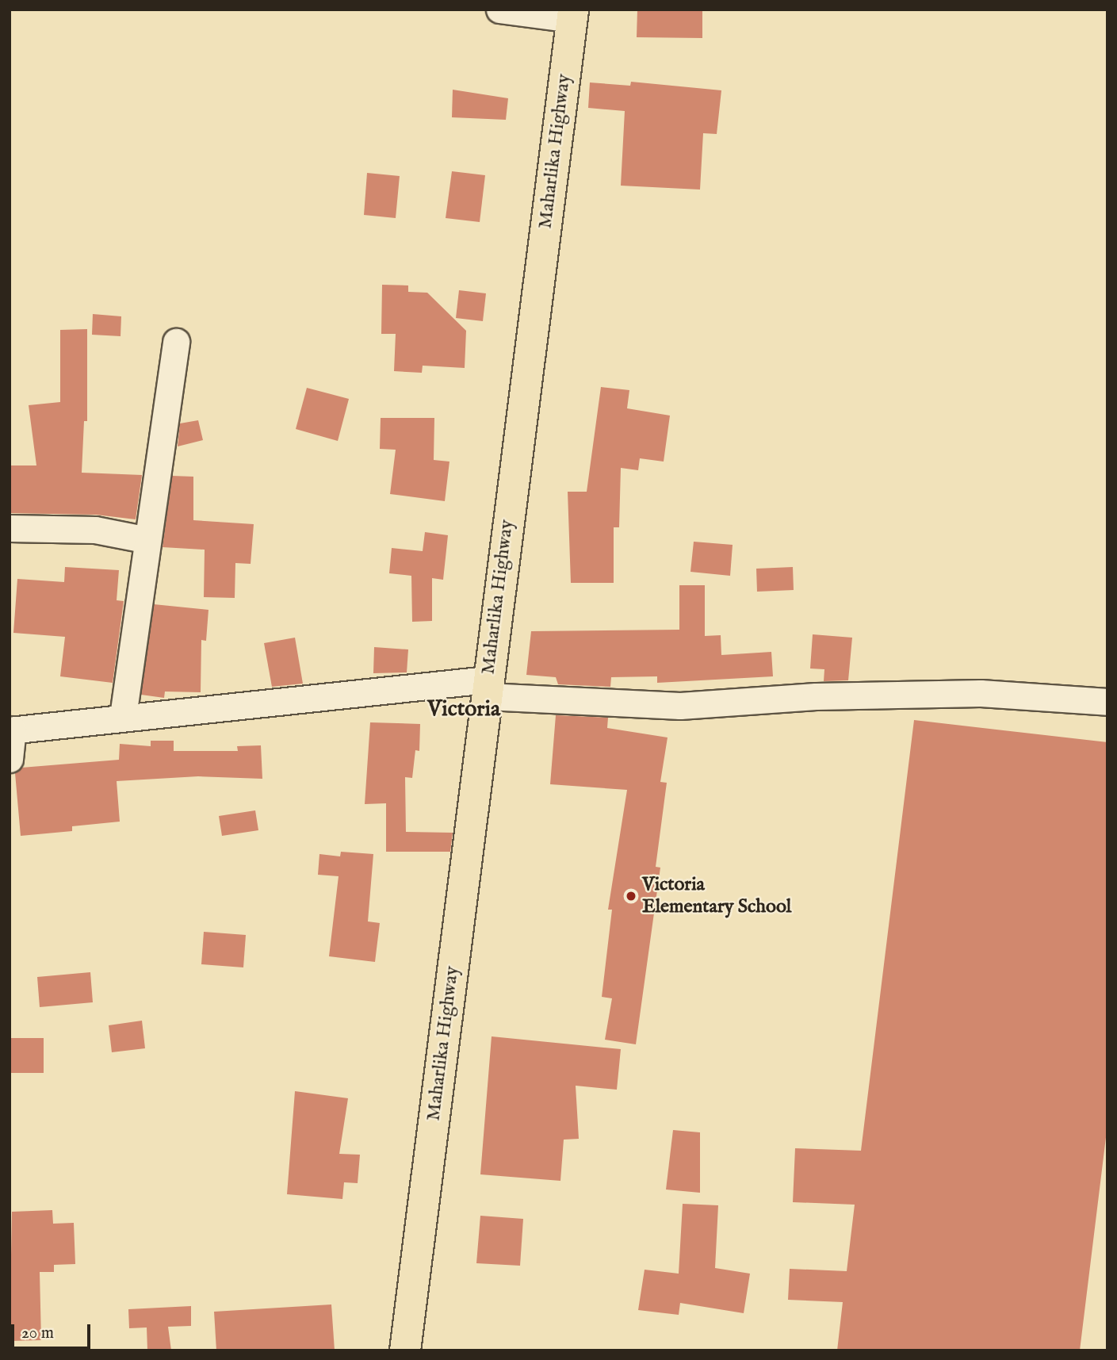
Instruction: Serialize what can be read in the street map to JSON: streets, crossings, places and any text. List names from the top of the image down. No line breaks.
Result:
{"streets":{"highway":["Maharlika Highway"]},"districts":["Victoria"],"places":["Victoria Elementary School"],"scale_bar":"20 m"}
